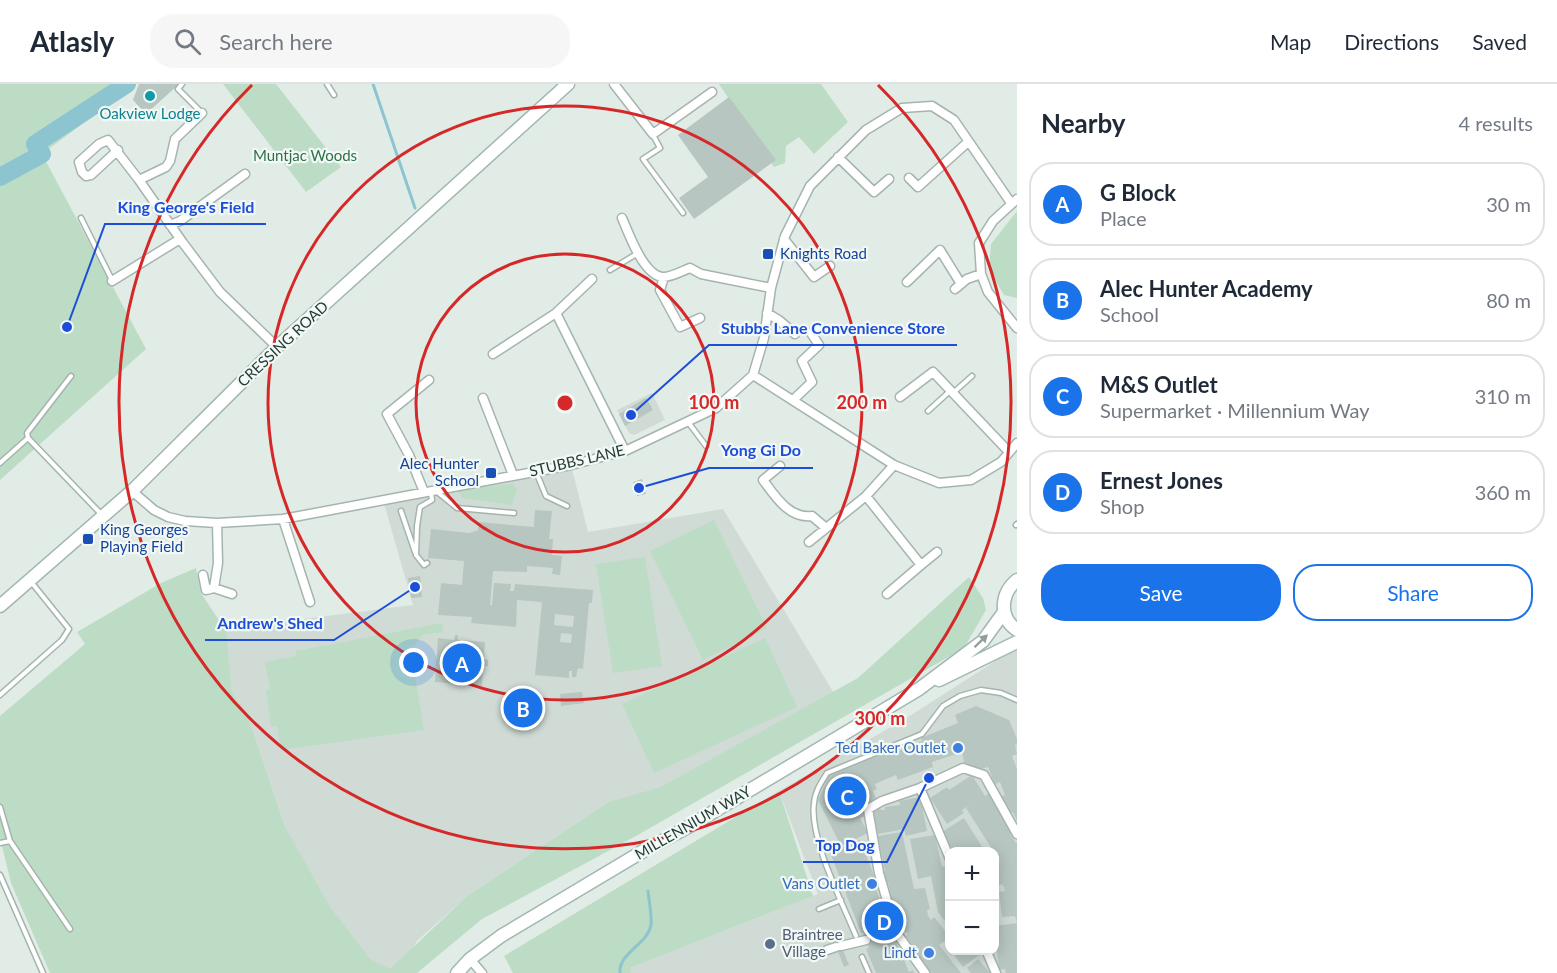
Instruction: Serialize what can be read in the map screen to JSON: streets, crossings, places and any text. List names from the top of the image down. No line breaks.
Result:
{"streets":{"main road":["CRESSING ROAD","MILLENNIUM WAY"],"street":["STUBBS LANE"]},"crossings":[["CRESSING ROAD","STUBBS LANE"]],"parks":["Muntjac Woods"],"places":{"other":["Oakview Lodge","King George's Field","Stubbs Lane Convenience Store","Yong Gi Do","Andrew's Shed","Ted Baker Outlet","Top Dog","Vans Outlet","Braintree Village","Lindt"],"transit":["Knights Road","Alec Hunter School","King Georges Playing Field"]},"page":{"header":"Atlasly","search":"Search here","nav":["Map","Directions","Saved"],"heading":["Nearby","4 results"],"list":[{"mark":"A","name":"G Block","note":"Place","value":"30 m"},{"mark":"B","name":"Alec Hunter Academy","note":"School","value":"80 m"},{"mark":"C","name":"M&S Outlet","note":"Supermarket · Millennium Way","value":"310 m"},{"mark":"D","name":"Ernest Jones","note":"Shop","value":"360 m"}],"buttons":["Save","Share"],"pins":["A","B","C","D"],"map_buttons":["+","−"]},"rings":["100 m","200 m","300 m"]}
